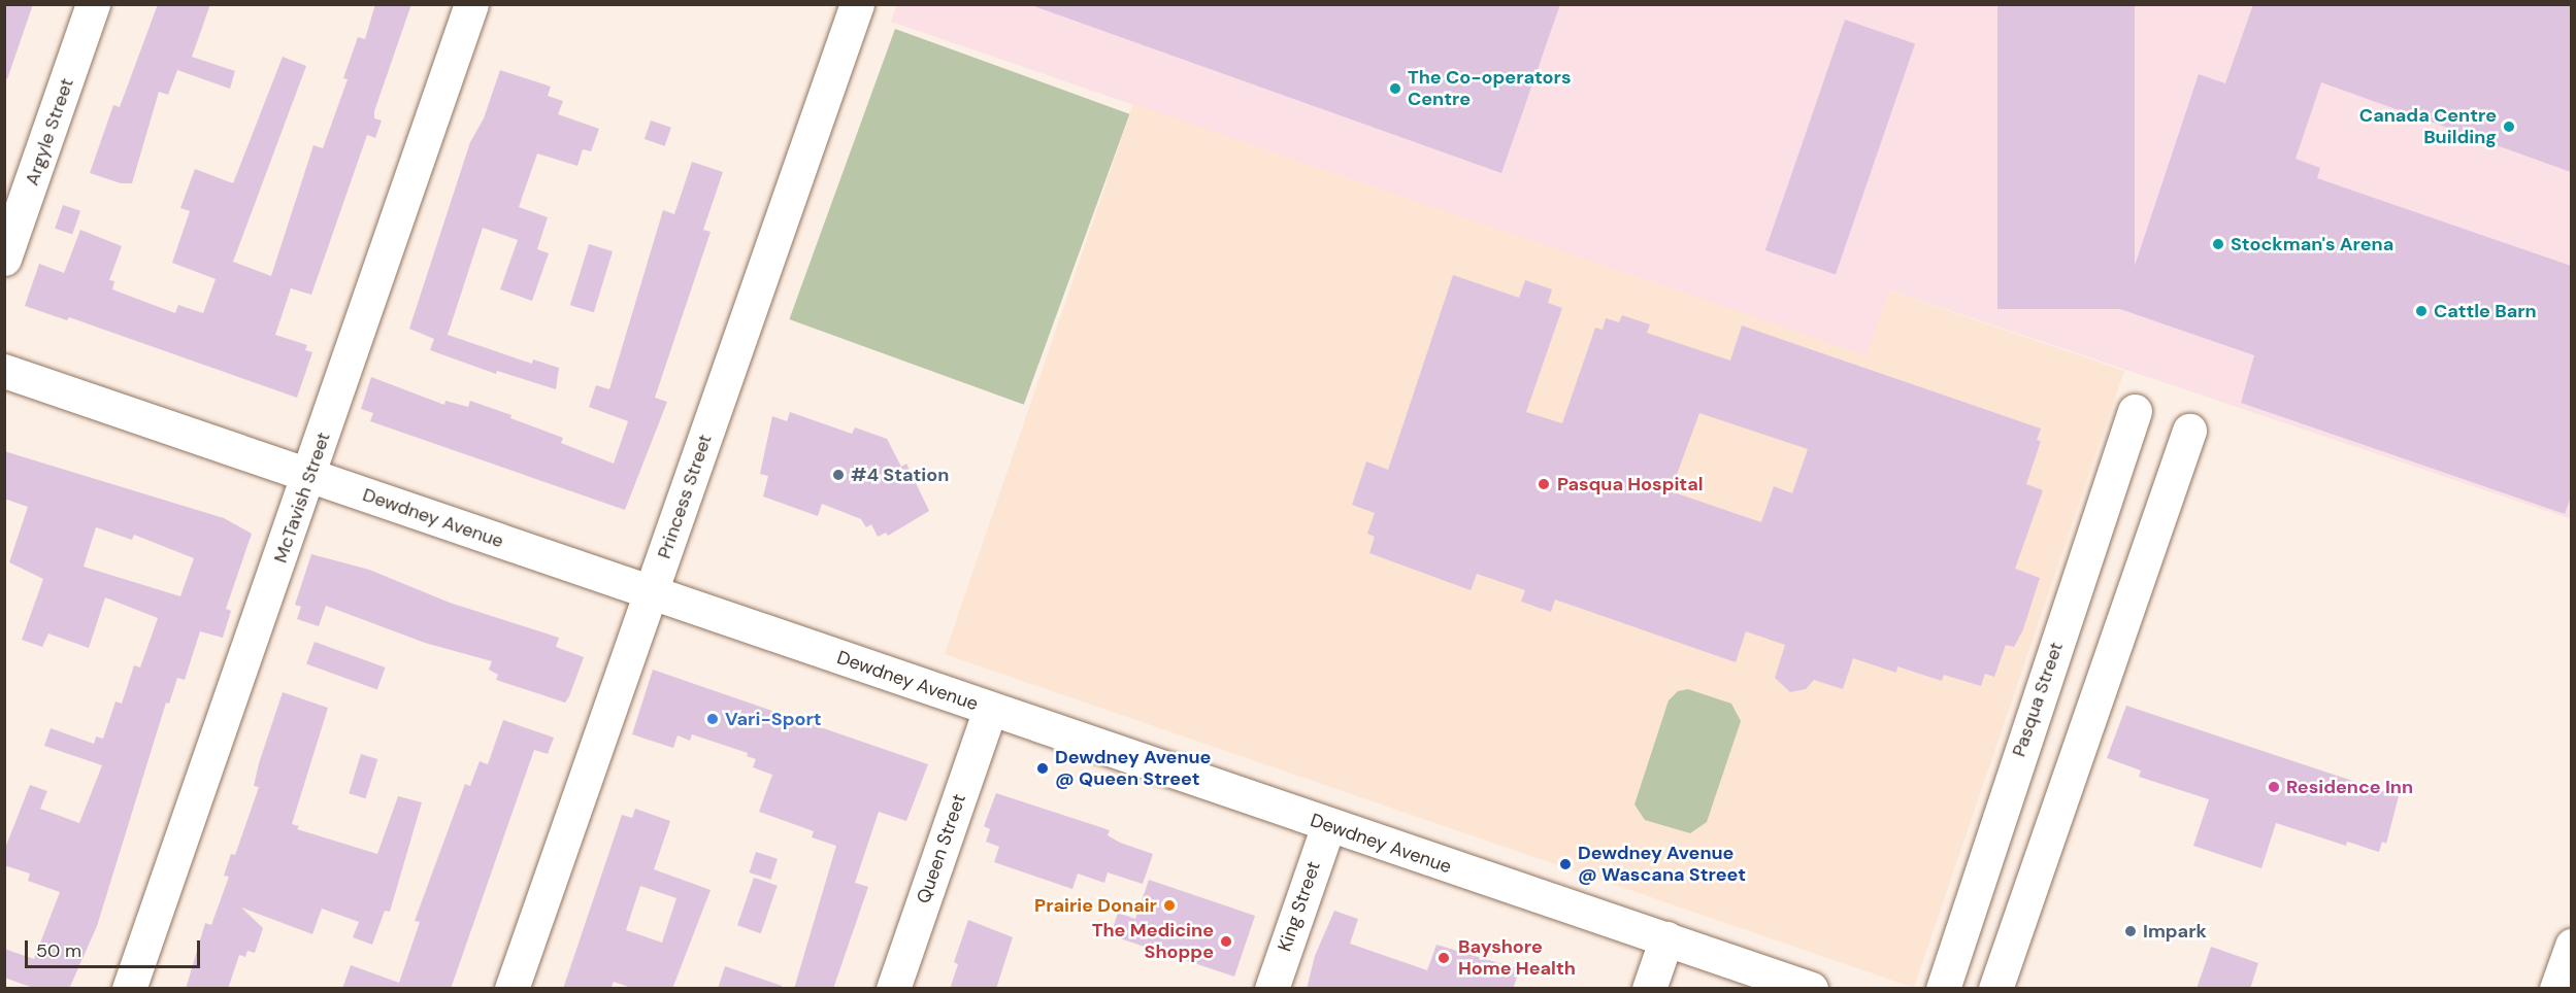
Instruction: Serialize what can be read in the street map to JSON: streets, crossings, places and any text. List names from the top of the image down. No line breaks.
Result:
{"streets":{"street":["Argyle Street","Princess Street","McTavish Street","Dewdney Avenue","Pasqua Street","Queen Street","King Street"]},"crossings":[["Princess Street","Dewdney Avenue"],["McTavish Street","Dewdney Avenue"],["Dewdney Avenue","Queen Street"],["Dewdney Avenue","King Street"]],"places":["The Co-operators Centre","Canada Centre Building","Stockman's Arena","Cattle Barn","#4 Station","Pasqua Hospital","Vari-Sport","Dewdney Avenue @ Queen Street","Residence Inn","Dewdney Avenue @ Wascana Street","Prairie Donair","Impark","The Medicine Shoppe","Bayshore Home Health"],"scale_bar":"50 m"}
